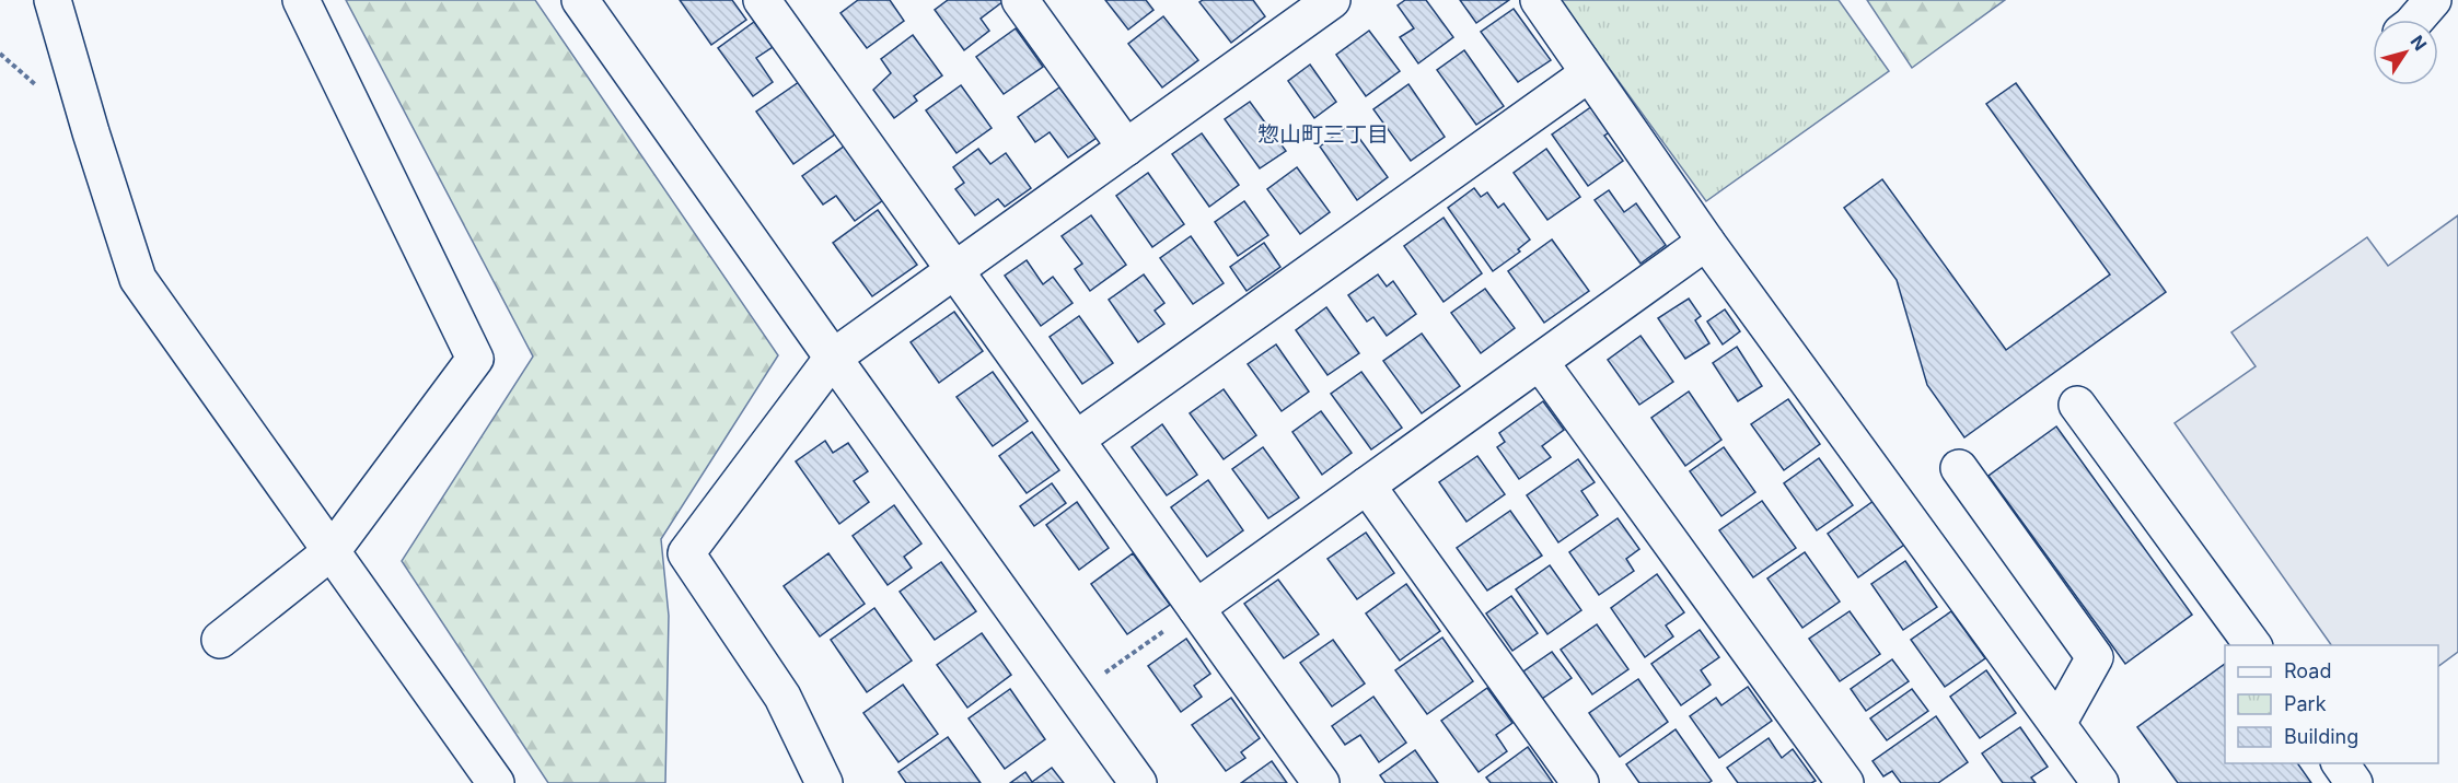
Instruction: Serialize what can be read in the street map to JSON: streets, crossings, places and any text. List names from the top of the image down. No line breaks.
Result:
{"districts":["惣山町三丁目"],"legend":["Road","Park","Building"],"north":"top right"}
